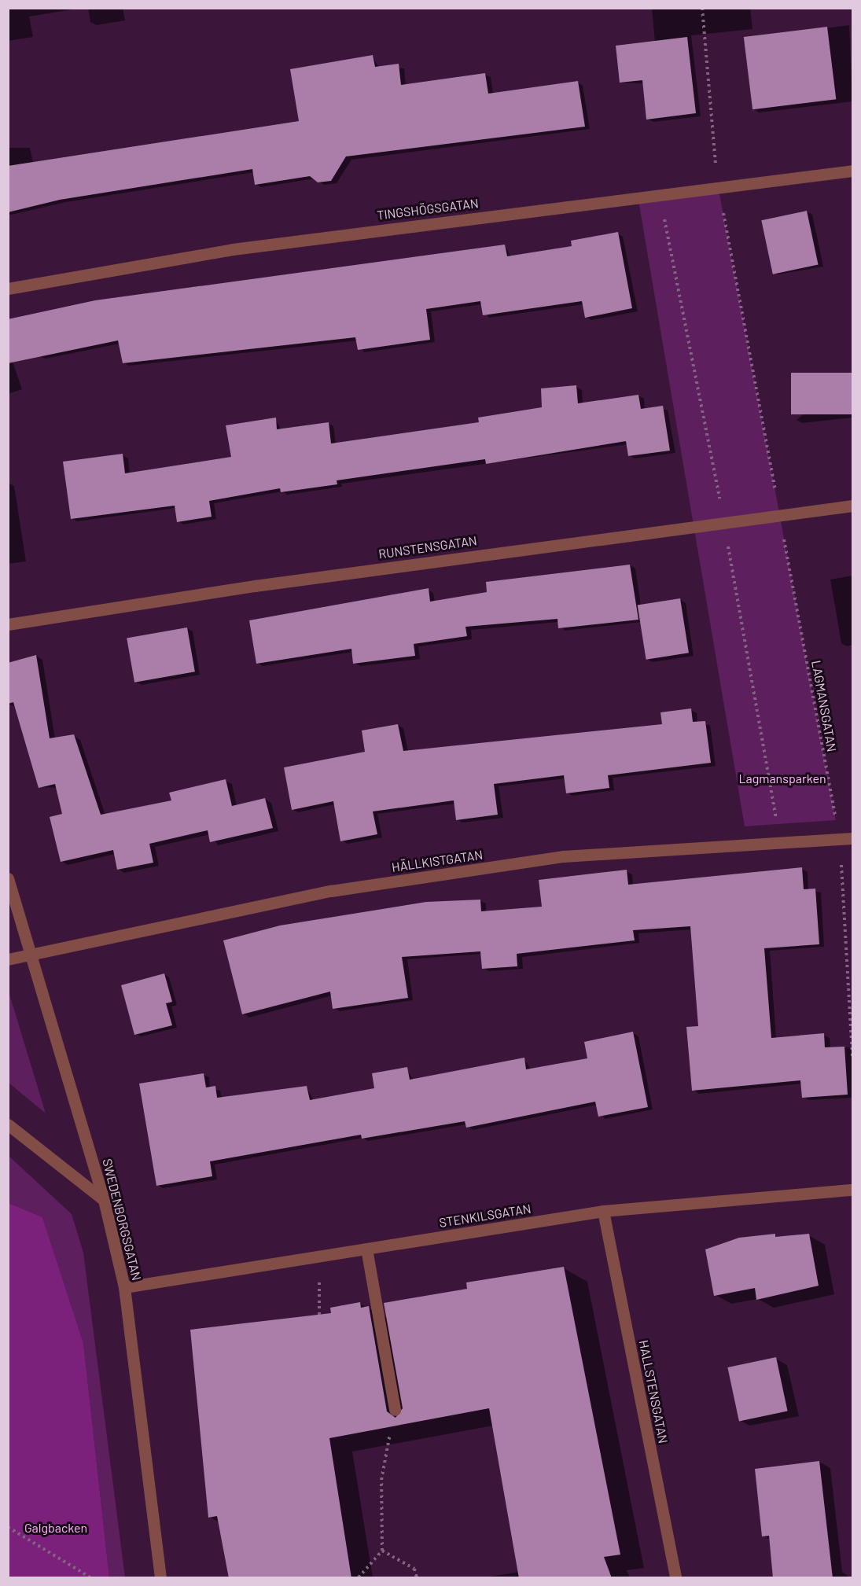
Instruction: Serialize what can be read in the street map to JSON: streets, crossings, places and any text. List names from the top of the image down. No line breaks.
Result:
{"streets":{"street":["TINGSHÖGSGATAN","RUNSTENSGATAN","HÄLLKISTGATAN","STENKILSGATAN","SWEDENBORGSGATAN","HALLSTENSGATAN"],"path":["LAGMANSGATAN"]},"crossings":[["RUNSTENSGATAN","LAGMANSGATAN"],["LAGMANSGATAN","HÄLLKISTGATAN"],["HÄLLKISTGATAN","SWEDENBORGSGATAN"],["STENKILSGATAN","SWEDENBORGSGATAN"],["STENKILSGATAN","HALLSTENSGATAN"]],"parks":["Lagmansparken","Galgbacken"]}
